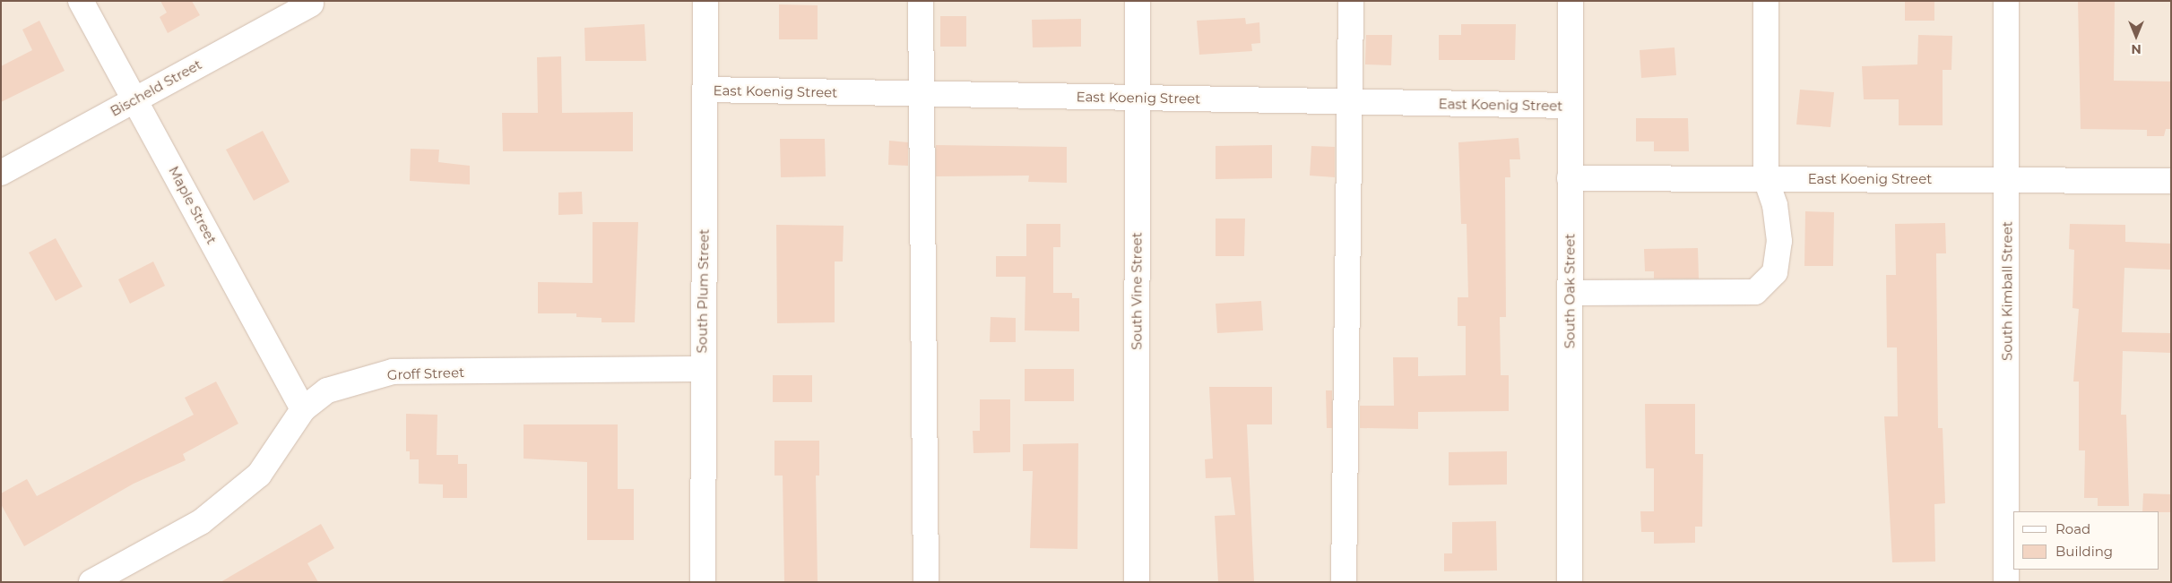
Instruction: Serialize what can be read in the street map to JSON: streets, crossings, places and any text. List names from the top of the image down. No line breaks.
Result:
{"streets":{"street":["Bischeld Street","East Koenig Street","Maple Street","South Plum Street","South Vine Street","South Oak Street","South Kimball Street","Groff Street"]},"crossings":[["Bischeld Street","Maple Street"],["East Koenig Street","South Plum Street"],["East Koenig Street","South Vine Street"],["East Koenig Street","South Oak Street"],["East Koenig Street","South Kimball Street"],["Maple Street","Groff Street"],["South Plum Street","Groff Street"]],"legend":["Road","Building"],"north":"bottom"}
